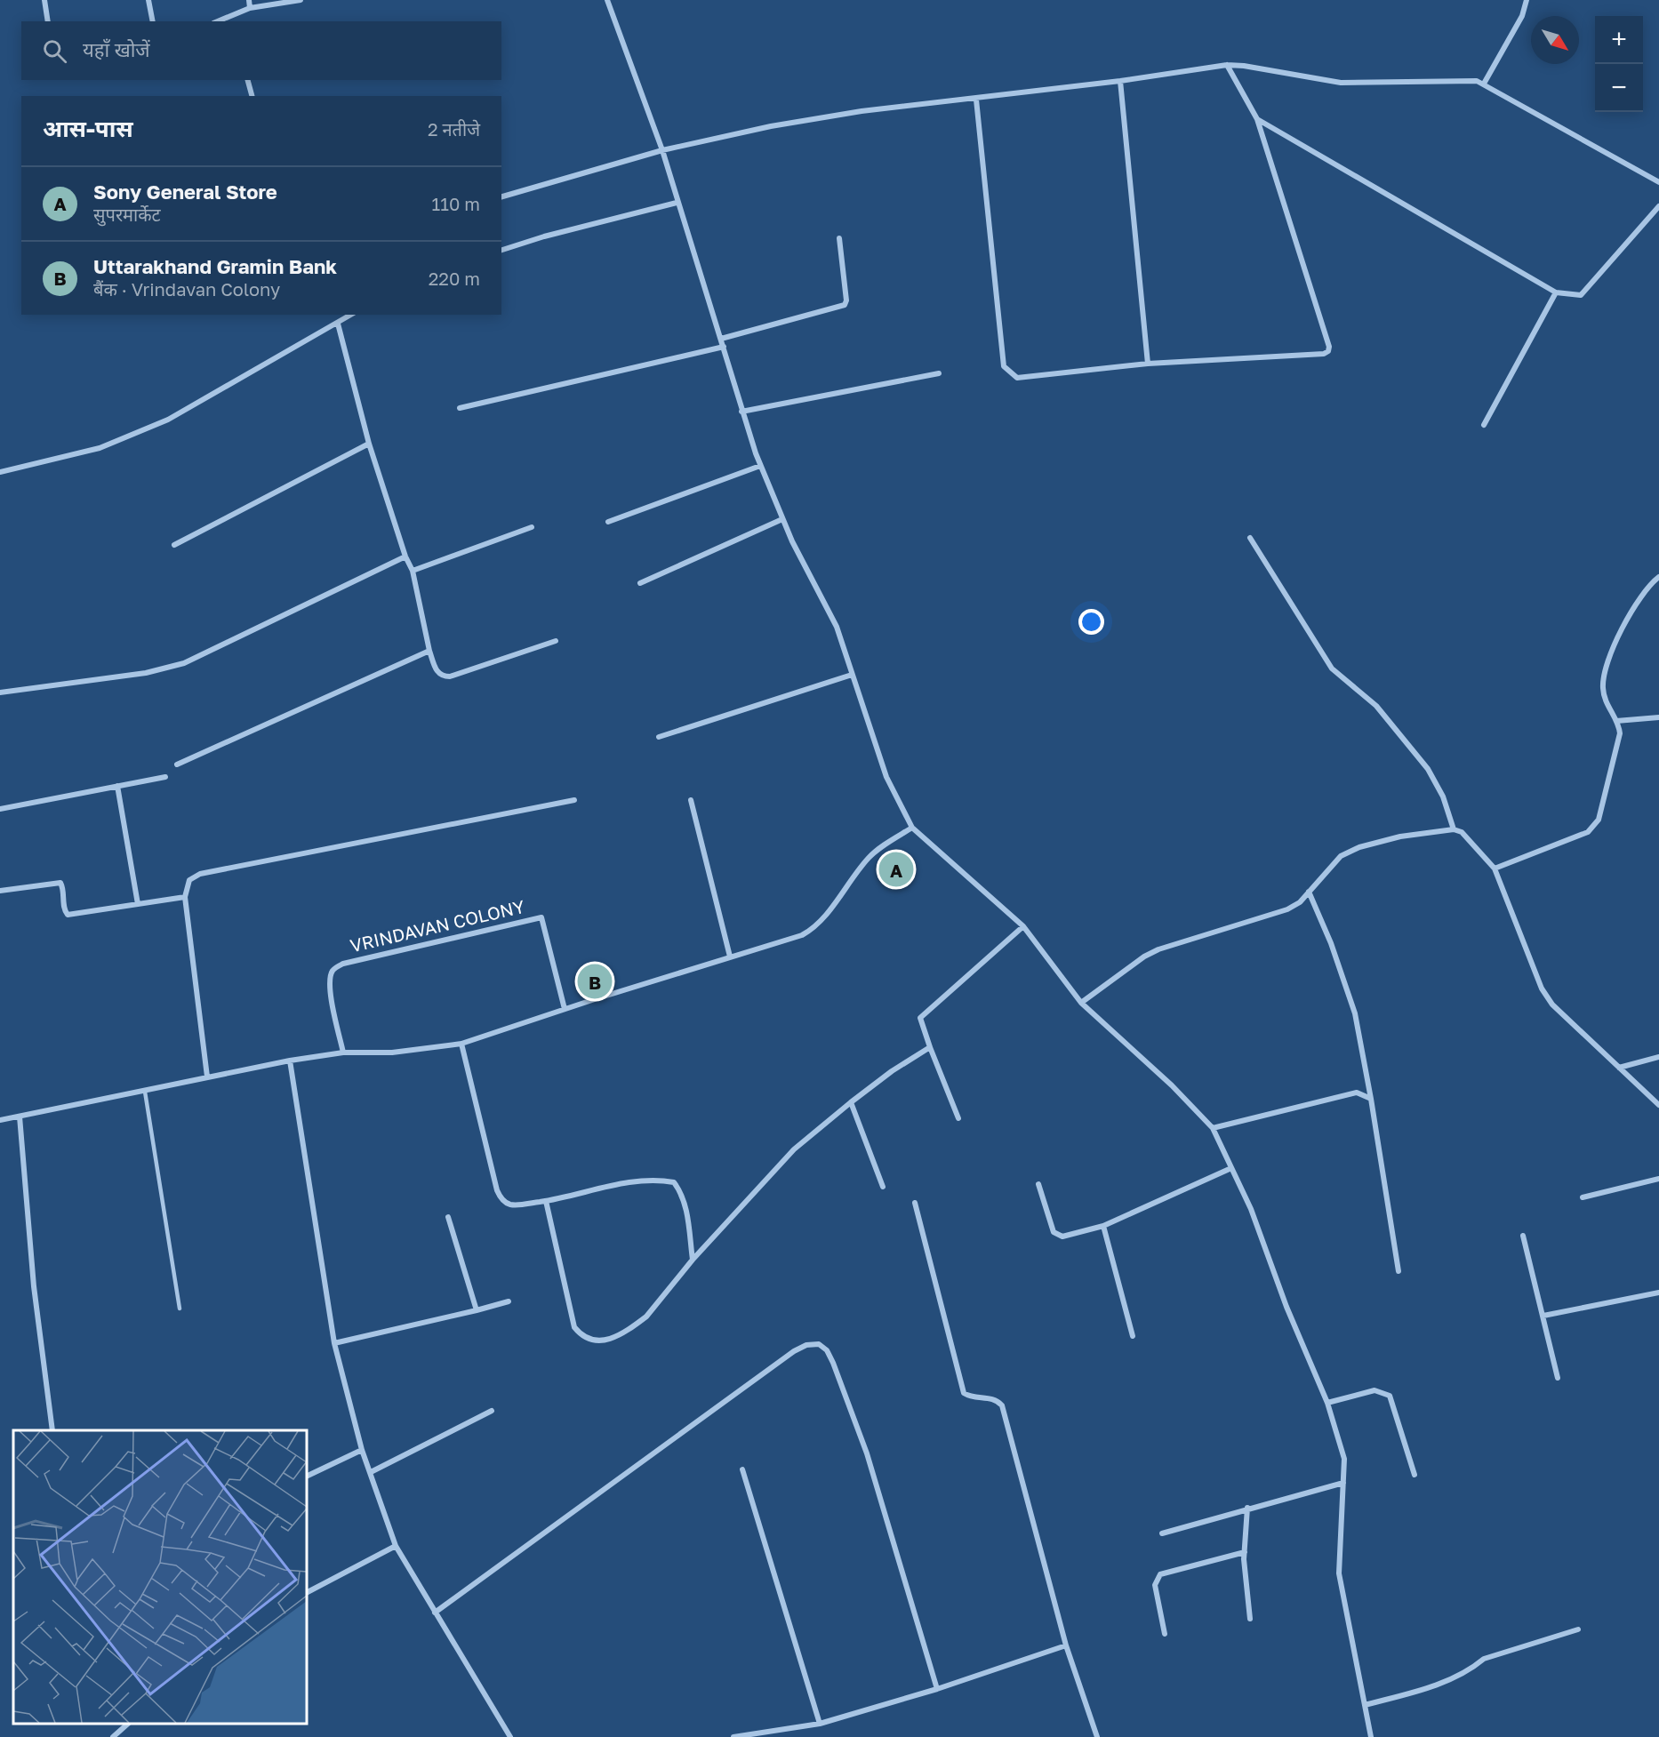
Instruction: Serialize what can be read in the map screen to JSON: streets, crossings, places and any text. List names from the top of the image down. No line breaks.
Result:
{"streets":{"street":["VRINDAVAN COLONY"]},"north":"bottom right","page":{"map_buttons":["+","−"],"search":"यहाँ खोजें","heading":["आस-पास","2 नतीजे"],"list":[{"mark":"A","name":"Sony General Store","note":"सुपरमार्केट","value":"110 m"},{"mark":"B","name":"Uttarakhand Gramin Bank","note":"बैंक · Vrindavan Colony","value":"220 m"}],"pins":["A","B"]}}
